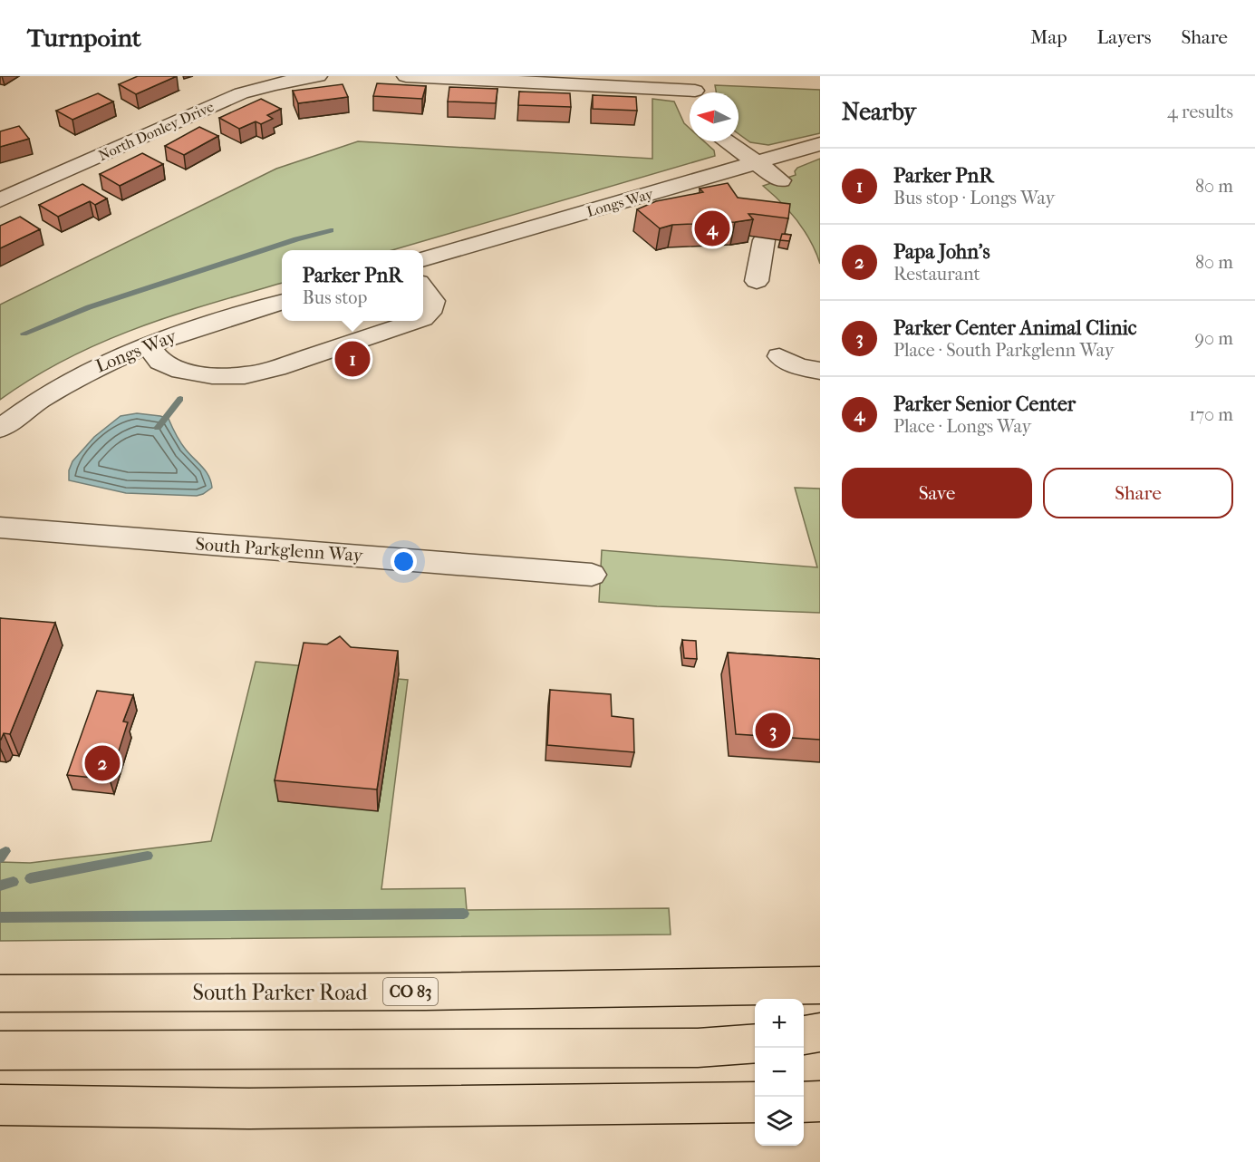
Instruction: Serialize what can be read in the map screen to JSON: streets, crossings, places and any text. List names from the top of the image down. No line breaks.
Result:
{"streets":{"highway":["CO 83","South Parker Road"],"street":["North Donley Drive","Longs Way","South Parkglenn Way"]},"north":"left","page":{"header":"Turnpoint","nav":["Map","Layers","Share"],"heading":["Nearby","4 results"],"list":[{"mark":"1","name":"Parker PnR","note":"Bus stop · Longs Way","value":"80 m"},{"mark":"2","name":"Papa John's","note":"Restaurant","value":"80 m"},{"mark":"3","name":"Parker Center Animal Clinic","note":"Place · South Parkglenn Way","value":"90 m"},{"mark":"4","name":"Parker Senior Center","note":"Place · Longs Way","value":"170 m"}],"pins":["4","1","3","2"],"popup":["Parker PnR","Bus stop"],"buttons":["Save","Share"],"map_buttons":["+","−"]}}
